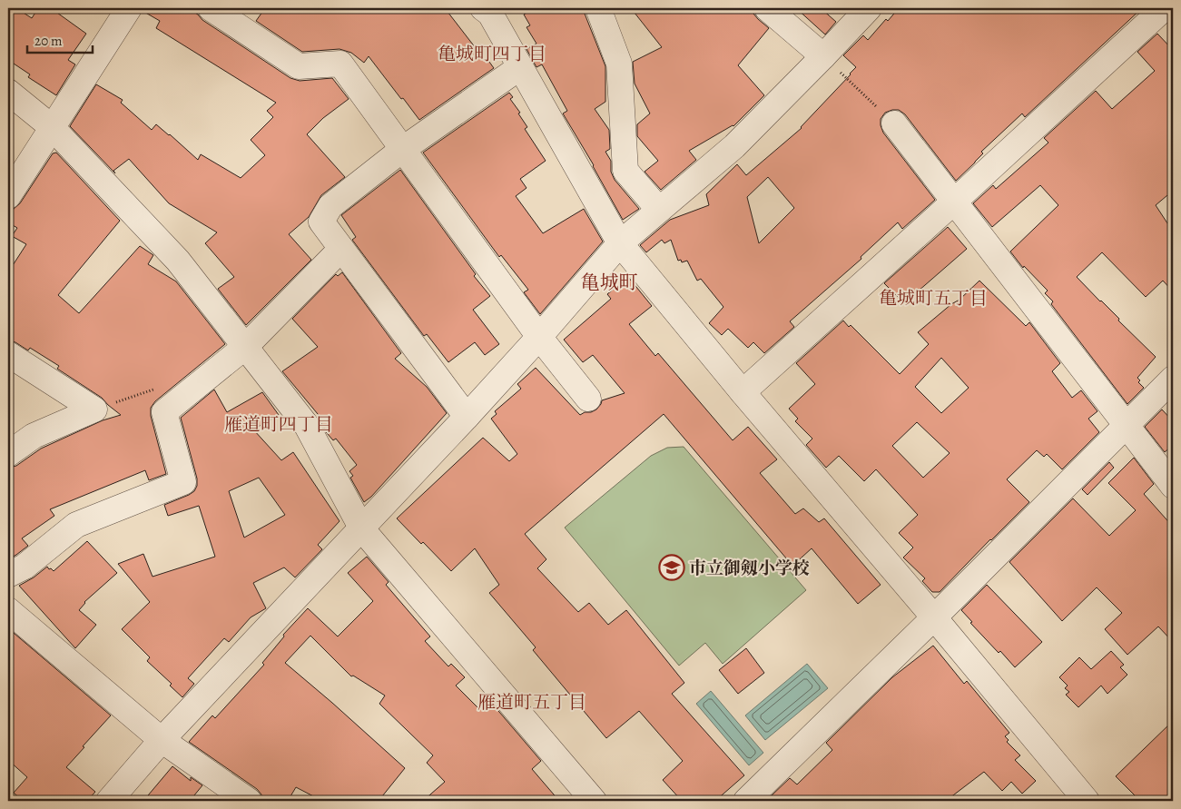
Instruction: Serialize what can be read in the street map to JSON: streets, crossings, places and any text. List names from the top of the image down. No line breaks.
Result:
{"districts":["亀城町四丁目","亀城町","亀城町五丁目","雁道町四丁目","雁道町五丁目"],"places":{"school or university":["市立御剱小学校"]},"scale_bar":"20 m"}
